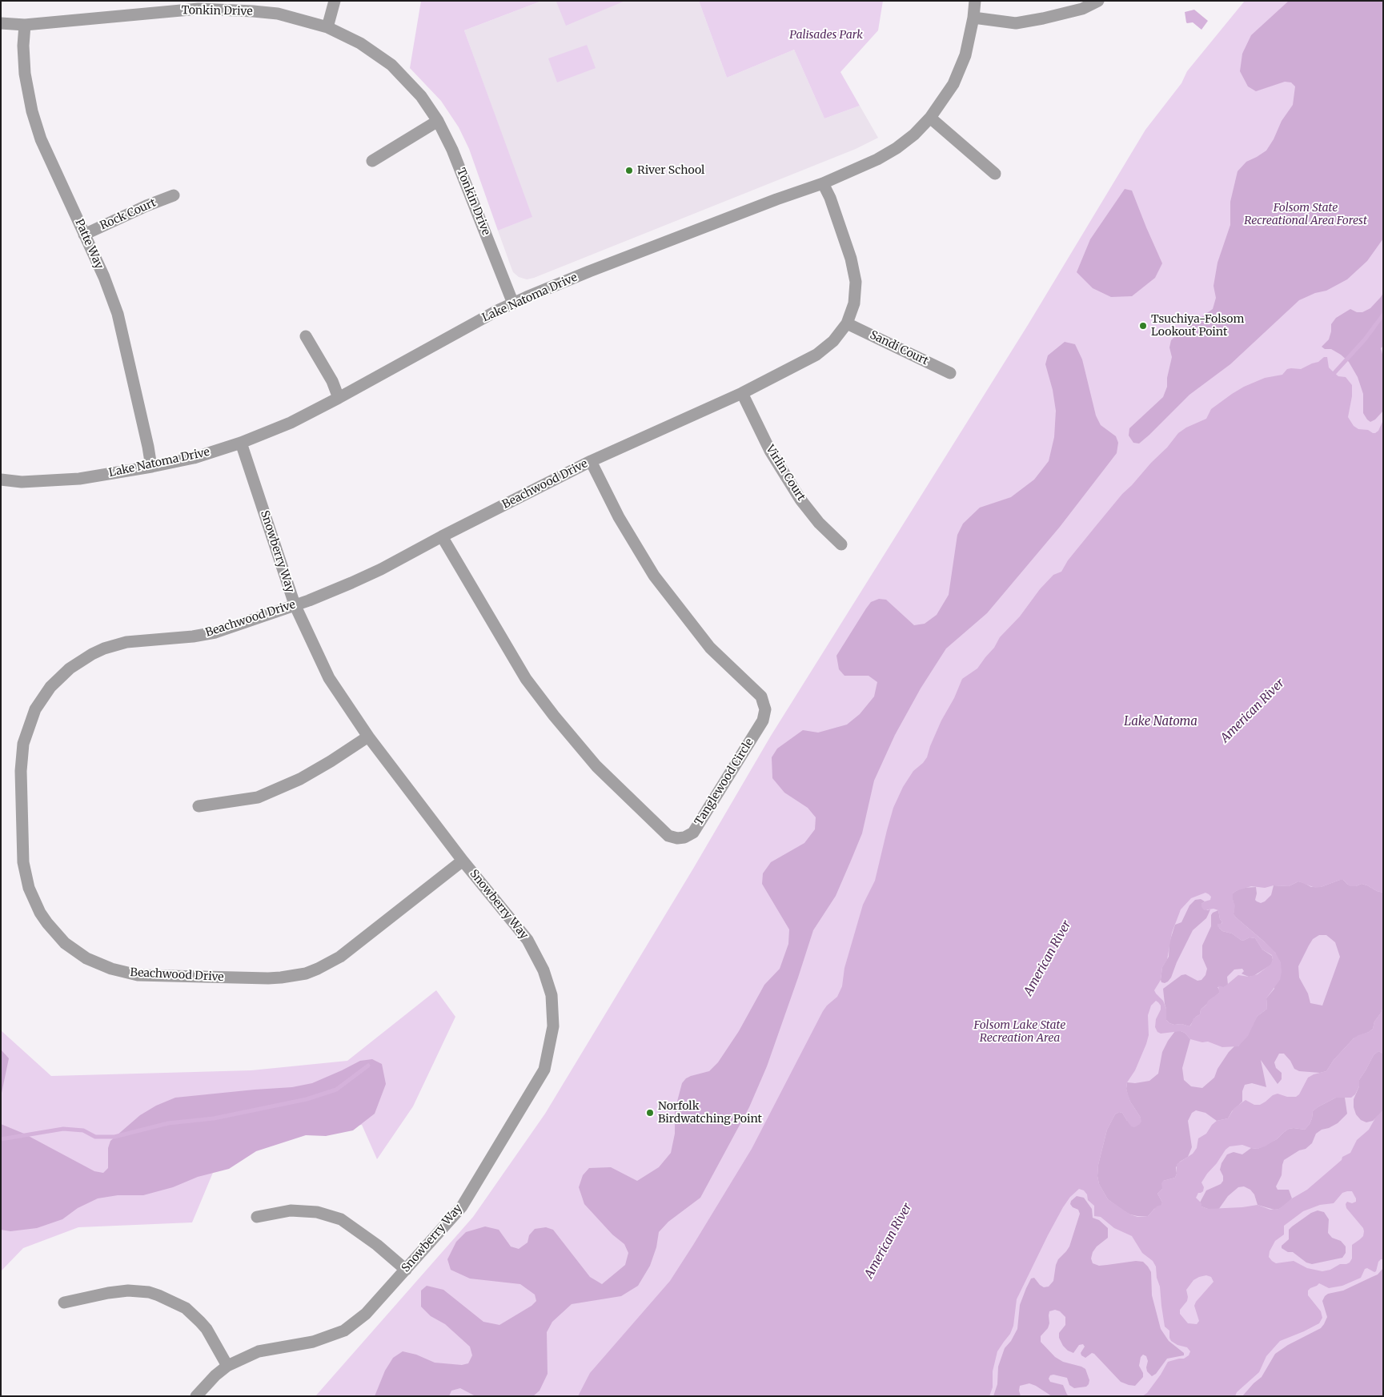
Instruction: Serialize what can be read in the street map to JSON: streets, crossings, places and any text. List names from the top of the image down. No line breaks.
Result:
{"streets":{"street":["Tonkin Drive","Rock Court","Patte Way","Lake Natoma Drive","Sandi Court","Virlin Court","Beachwood Drive","Snowberry Way","Tanglewood Circle"]},"crossings":[["Tonkin Drive","Patte Way"],["Tonkin Drive","Lake Natoma Drive"],["Rock Court","Patte Way"],["Patte Way","Lake Natoma Drive"],["Lake Natoma Drive","Beachwood Drive"],["Lake Natoma Drive","Snowberry Way"],["Sandi Court","Beachwood Drive"],["Virlin Court","Beachwood Drive"],["Beachwood Drive","Snowberry Way"],["Beachwood Drive","Tanglewood Circle"]],"water":["American River","Lake Natoma"],"parks":["Palisades Park","Folsom State Recreational Area Forest","Folsom Lake State Recreation Area"],"places":["River School","Tsuchiya-Folsom Lookout Point","Norfolk Birdwatching Point"]}
